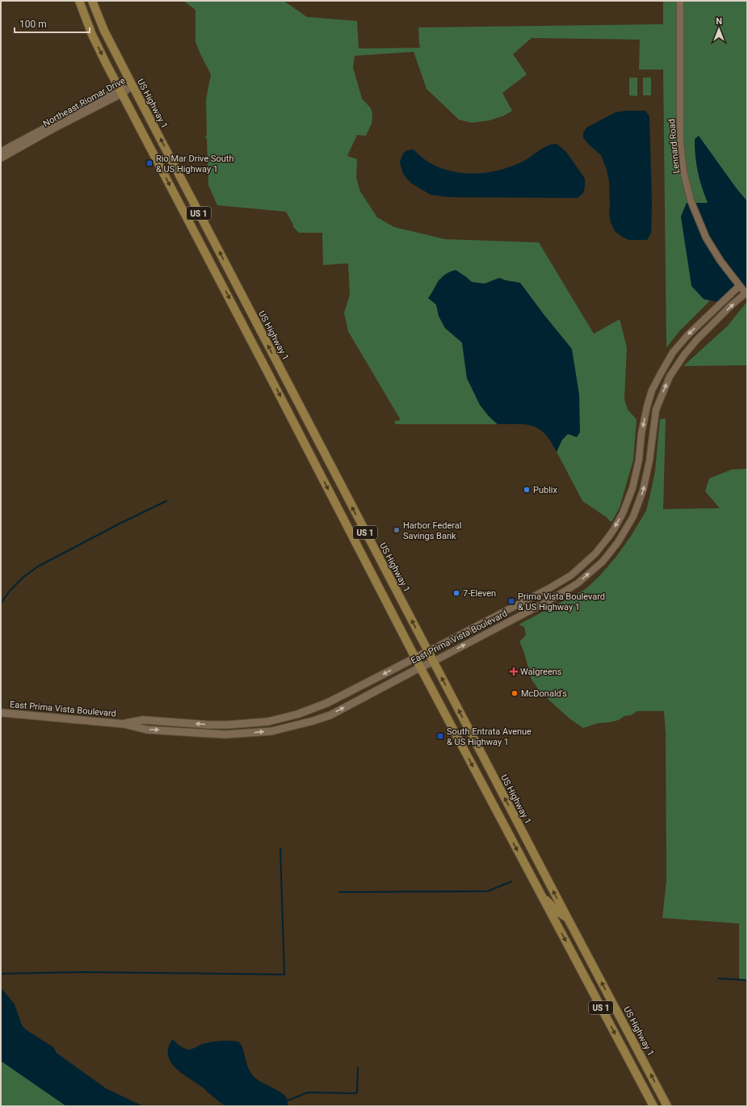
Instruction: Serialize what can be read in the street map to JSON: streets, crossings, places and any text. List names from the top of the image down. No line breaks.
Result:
{"streets":{"main road":["US Highway 1","US 1","East Prima Vista Boulevard"],"street":["Northeast Riomar Drive","Lennard Road"]},"crossings":[["Northeast Riomar Drive","US Highway 1"],["Northeast Riomar Drive","US 1"],["US Highway 1","East Prima Vista Boulevard"],["Lennard Road","East Prima Vista Boulevard"],["US 1","East Prima Vista Boulevard"]],"places":{"transit":["Rio Mar Drive South & US Highway 1","Prima Vista Boulevard & US Highway 1","South Entrata Avenue & US Highway 1"],"other":["Publix","Harbor Federal Savings Bank","7-Eleven","McDonald's"],"health":["Walgreens"]},"scale_bar":"100 m","north":"top"}
